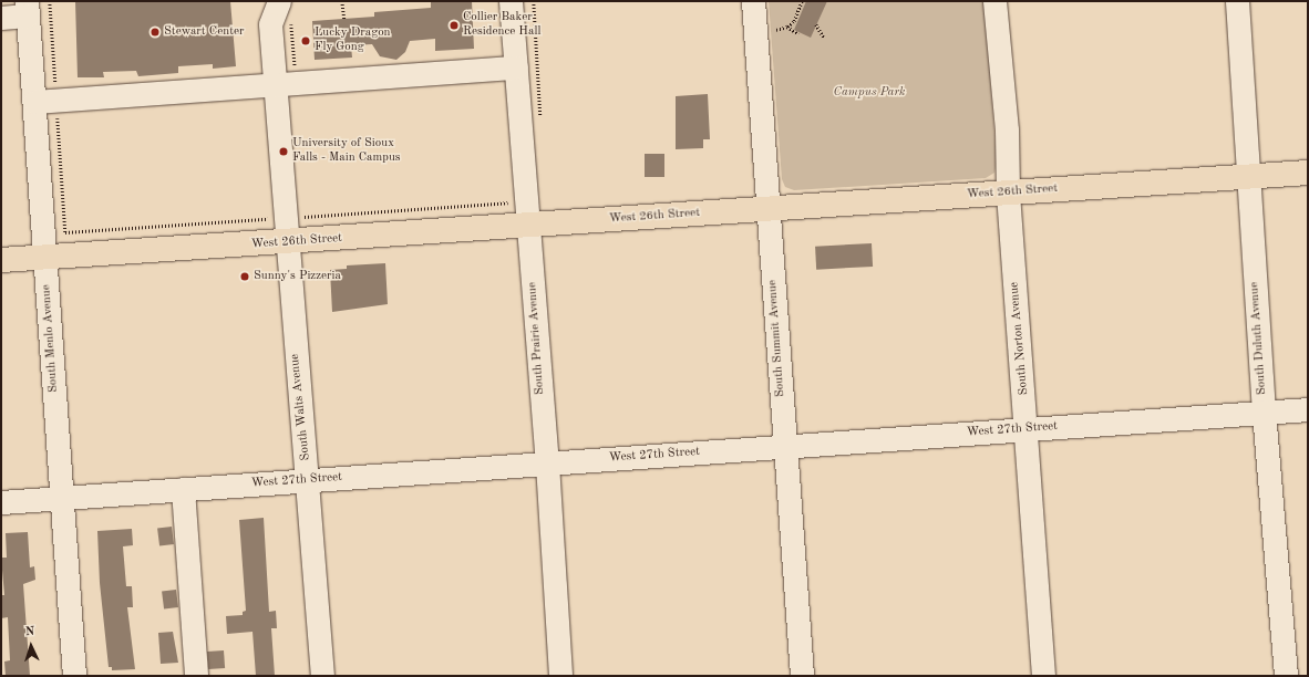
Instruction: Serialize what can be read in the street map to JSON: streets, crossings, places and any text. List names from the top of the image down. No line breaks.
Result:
{"streets":{"main road":["West 26th Street"],"street":["South Menlo Avenue","South Prairie Avenue","South Summit Avenue","South Norton Avenue","South Duluth Avenue","South Walts Avenue","West 27th Street"]},"crossings":[["West 26th Street","South Menlo Avenue"],["West 26th Street","South Prairie Avenue"],["West 26th Street","South Summit Avenue"],["West 26th Street","South Norton Avenue"],["West 26th Street","South Duluth Avenue"],["West 26th Street","South Walts Avenue"],["South Menlo Avenue","West 27th Street"],["South Prairie Avenue","West 27th Street"],["South Summit Avenue","West 27th Street"],["South Norton Avenue","West 27th Street"],["South Duluth Avenue","West 27th Street"],["South Walts Avenue","West 27th Street"]],"parks":["Campus Park"],"places":["Collier Baker Residence Hall","Stewart Center","Lucky Dragon Fly Gong","University of Sioux Falls - Main Campus","Sunny's Pizzeria"],"north":"top"}
